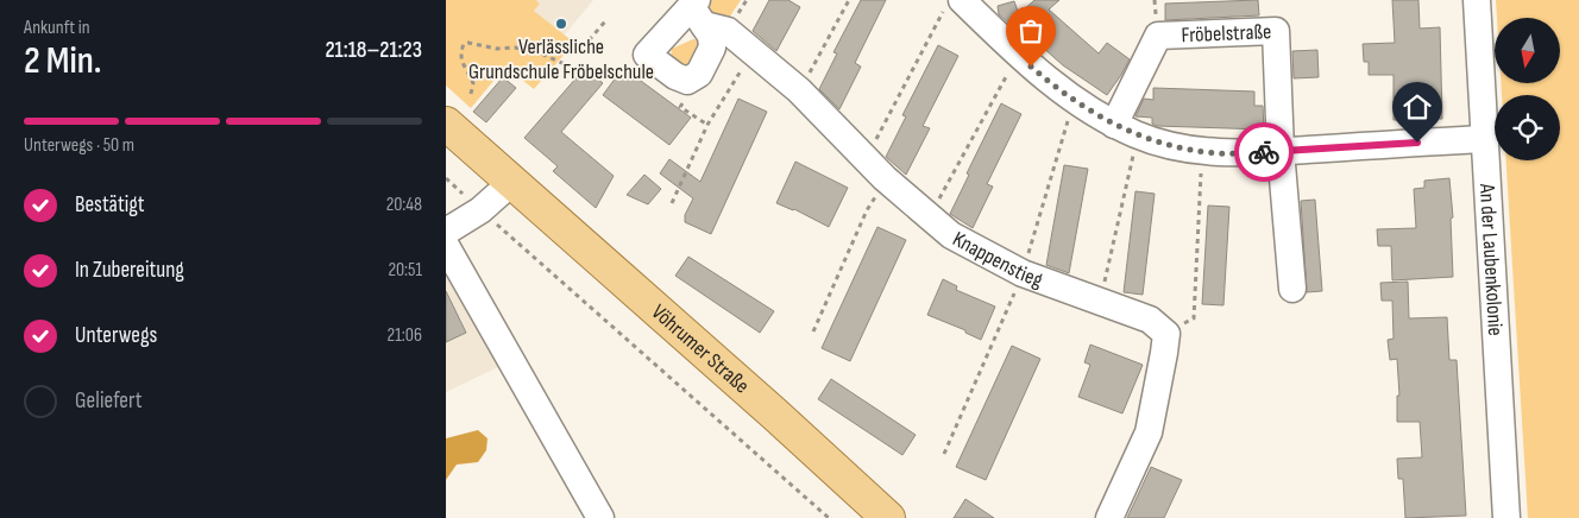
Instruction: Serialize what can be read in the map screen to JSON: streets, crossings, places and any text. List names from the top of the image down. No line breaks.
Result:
{"streets":{"main road":["Vöhrumer Straße"],"street":["Fröbelstraße","Knappenstieg","An der Laubenkolonie"]},"places":["Verlässliche Grundschule Fröbelschule"],"north":"bottom","page":{"heading":["2 Min.","Ankunft in","21:18–21:23"],"bar":"Unterwegs · 50 m","list":[["Bestätigt","20:48"],["In Zubereitung","20:51"],["Unterwegs","21:06"],"Geliefert"]}}
